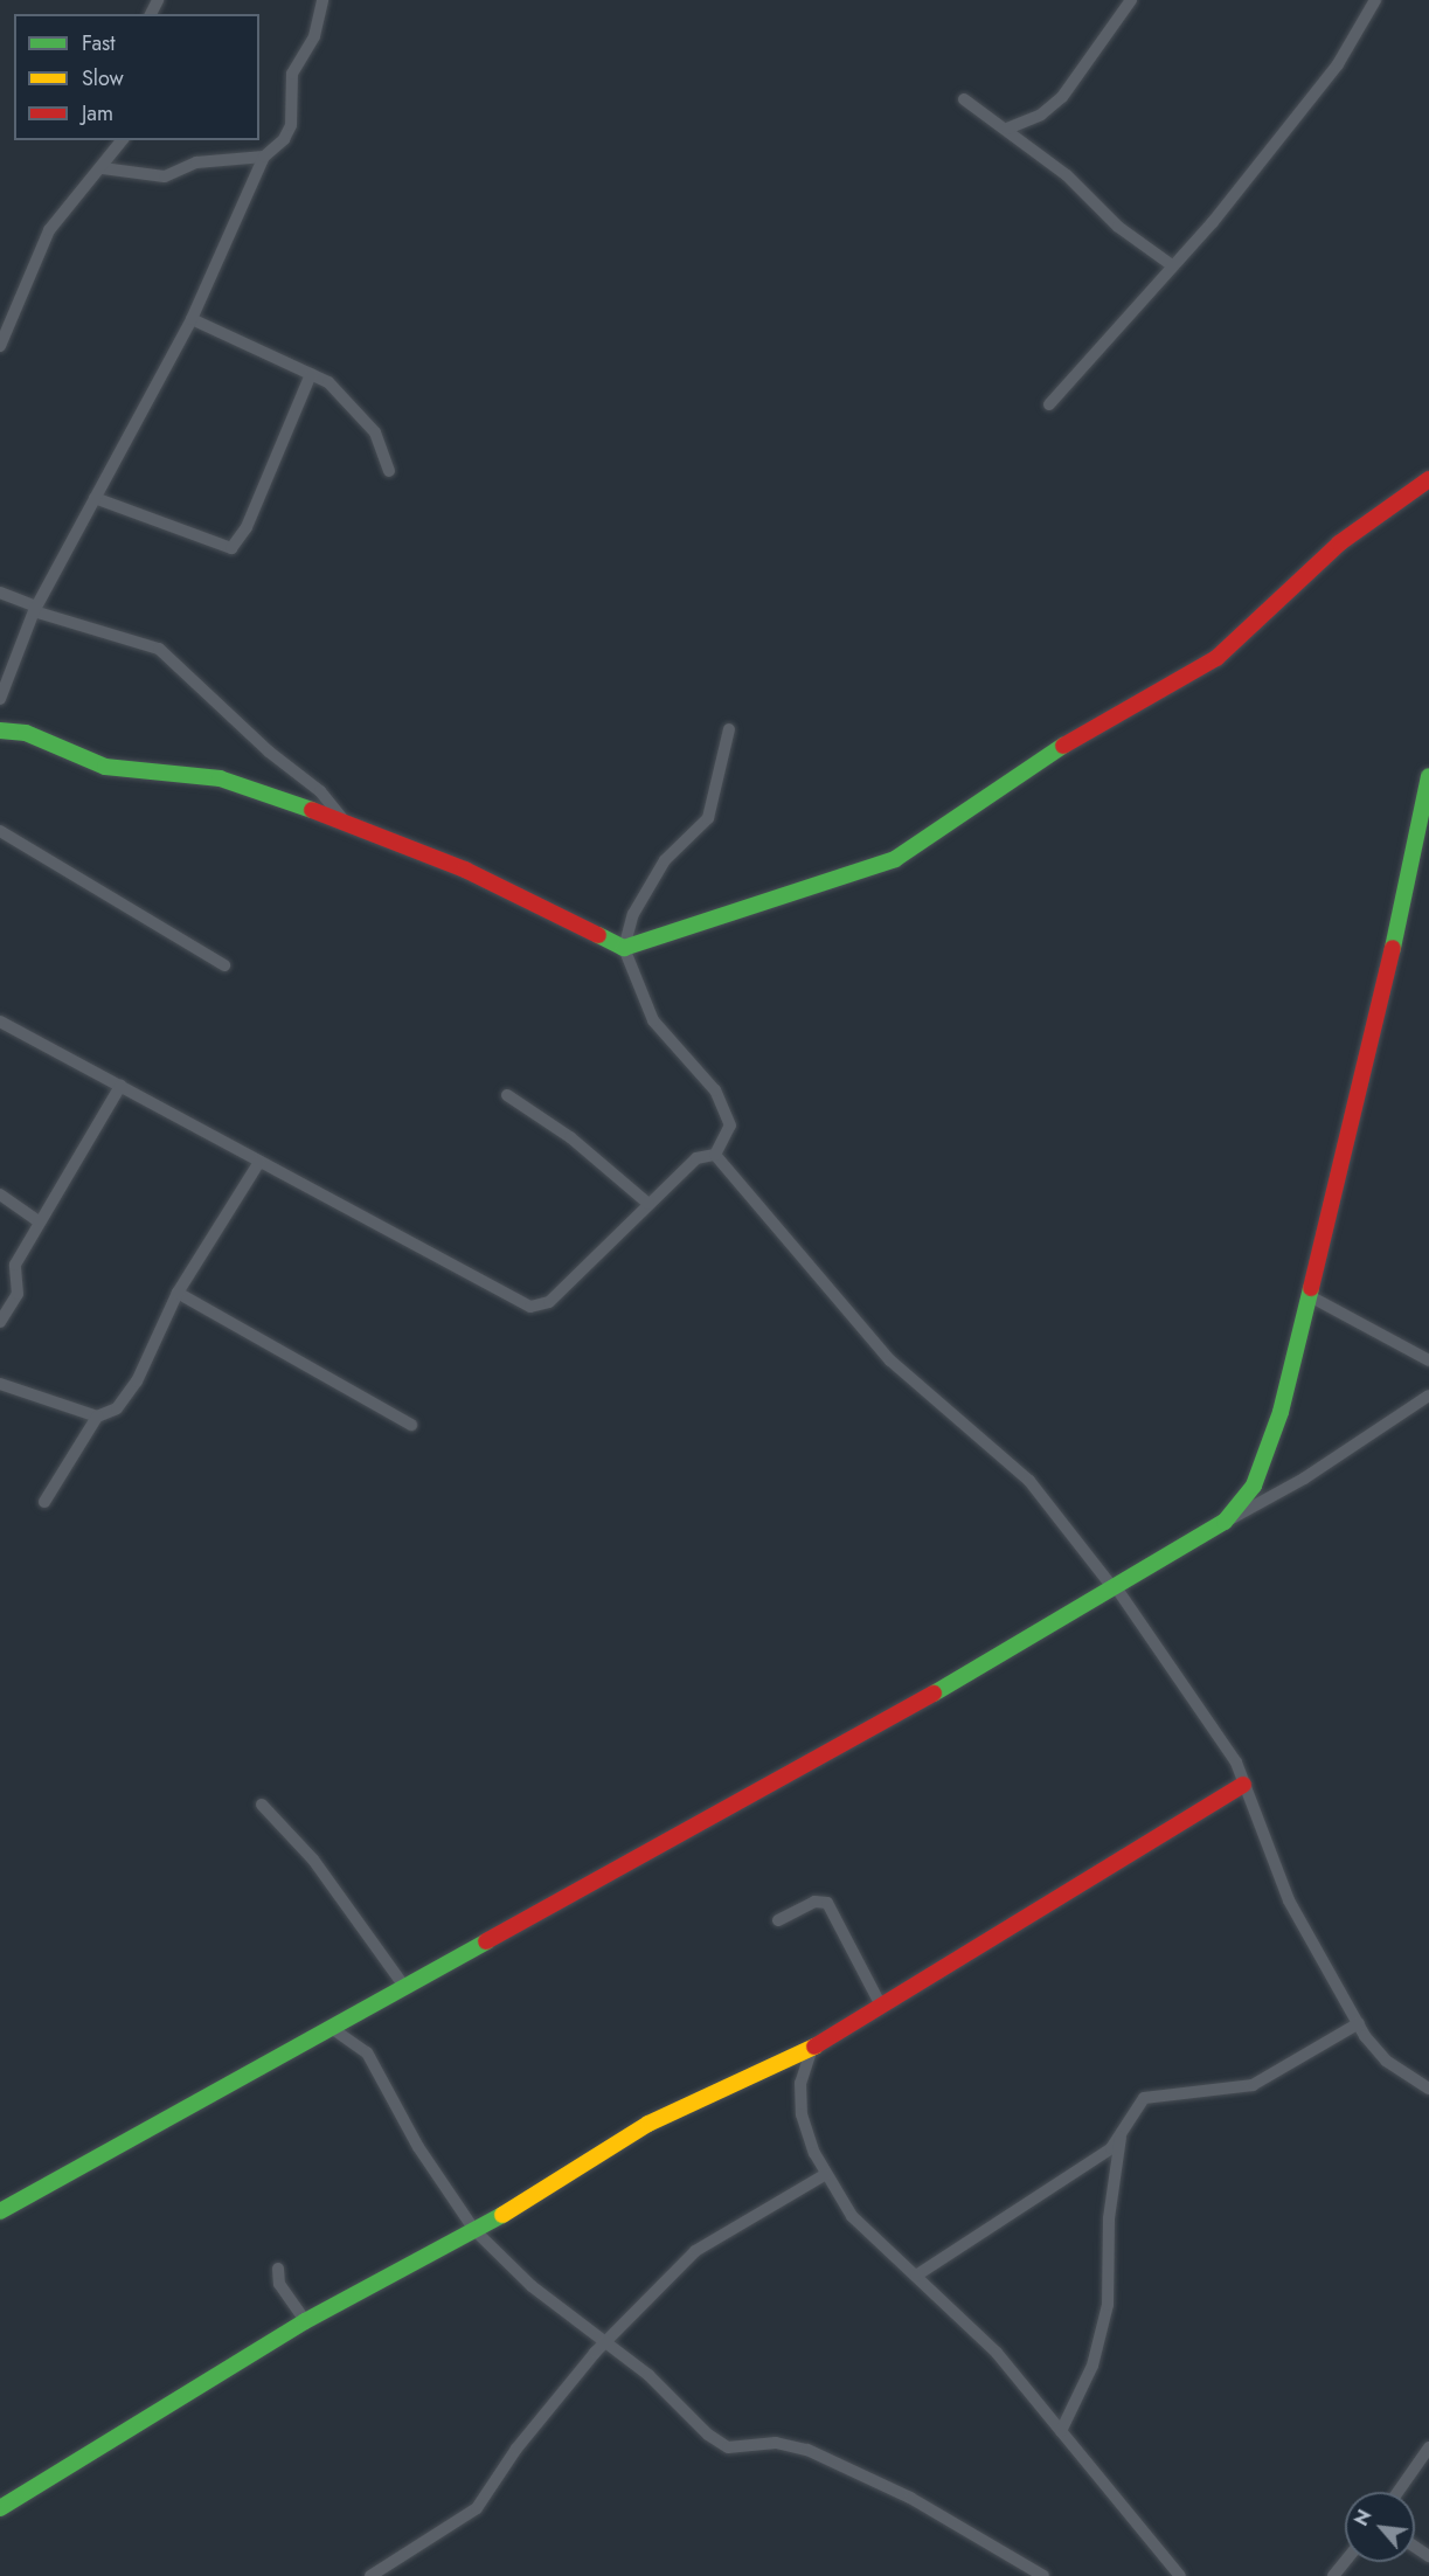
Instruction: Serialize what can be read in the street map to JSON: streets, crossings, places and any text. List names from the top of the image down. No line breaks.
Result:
{"legend":["Fast","Slow","Jam"],"north":"top left"}
